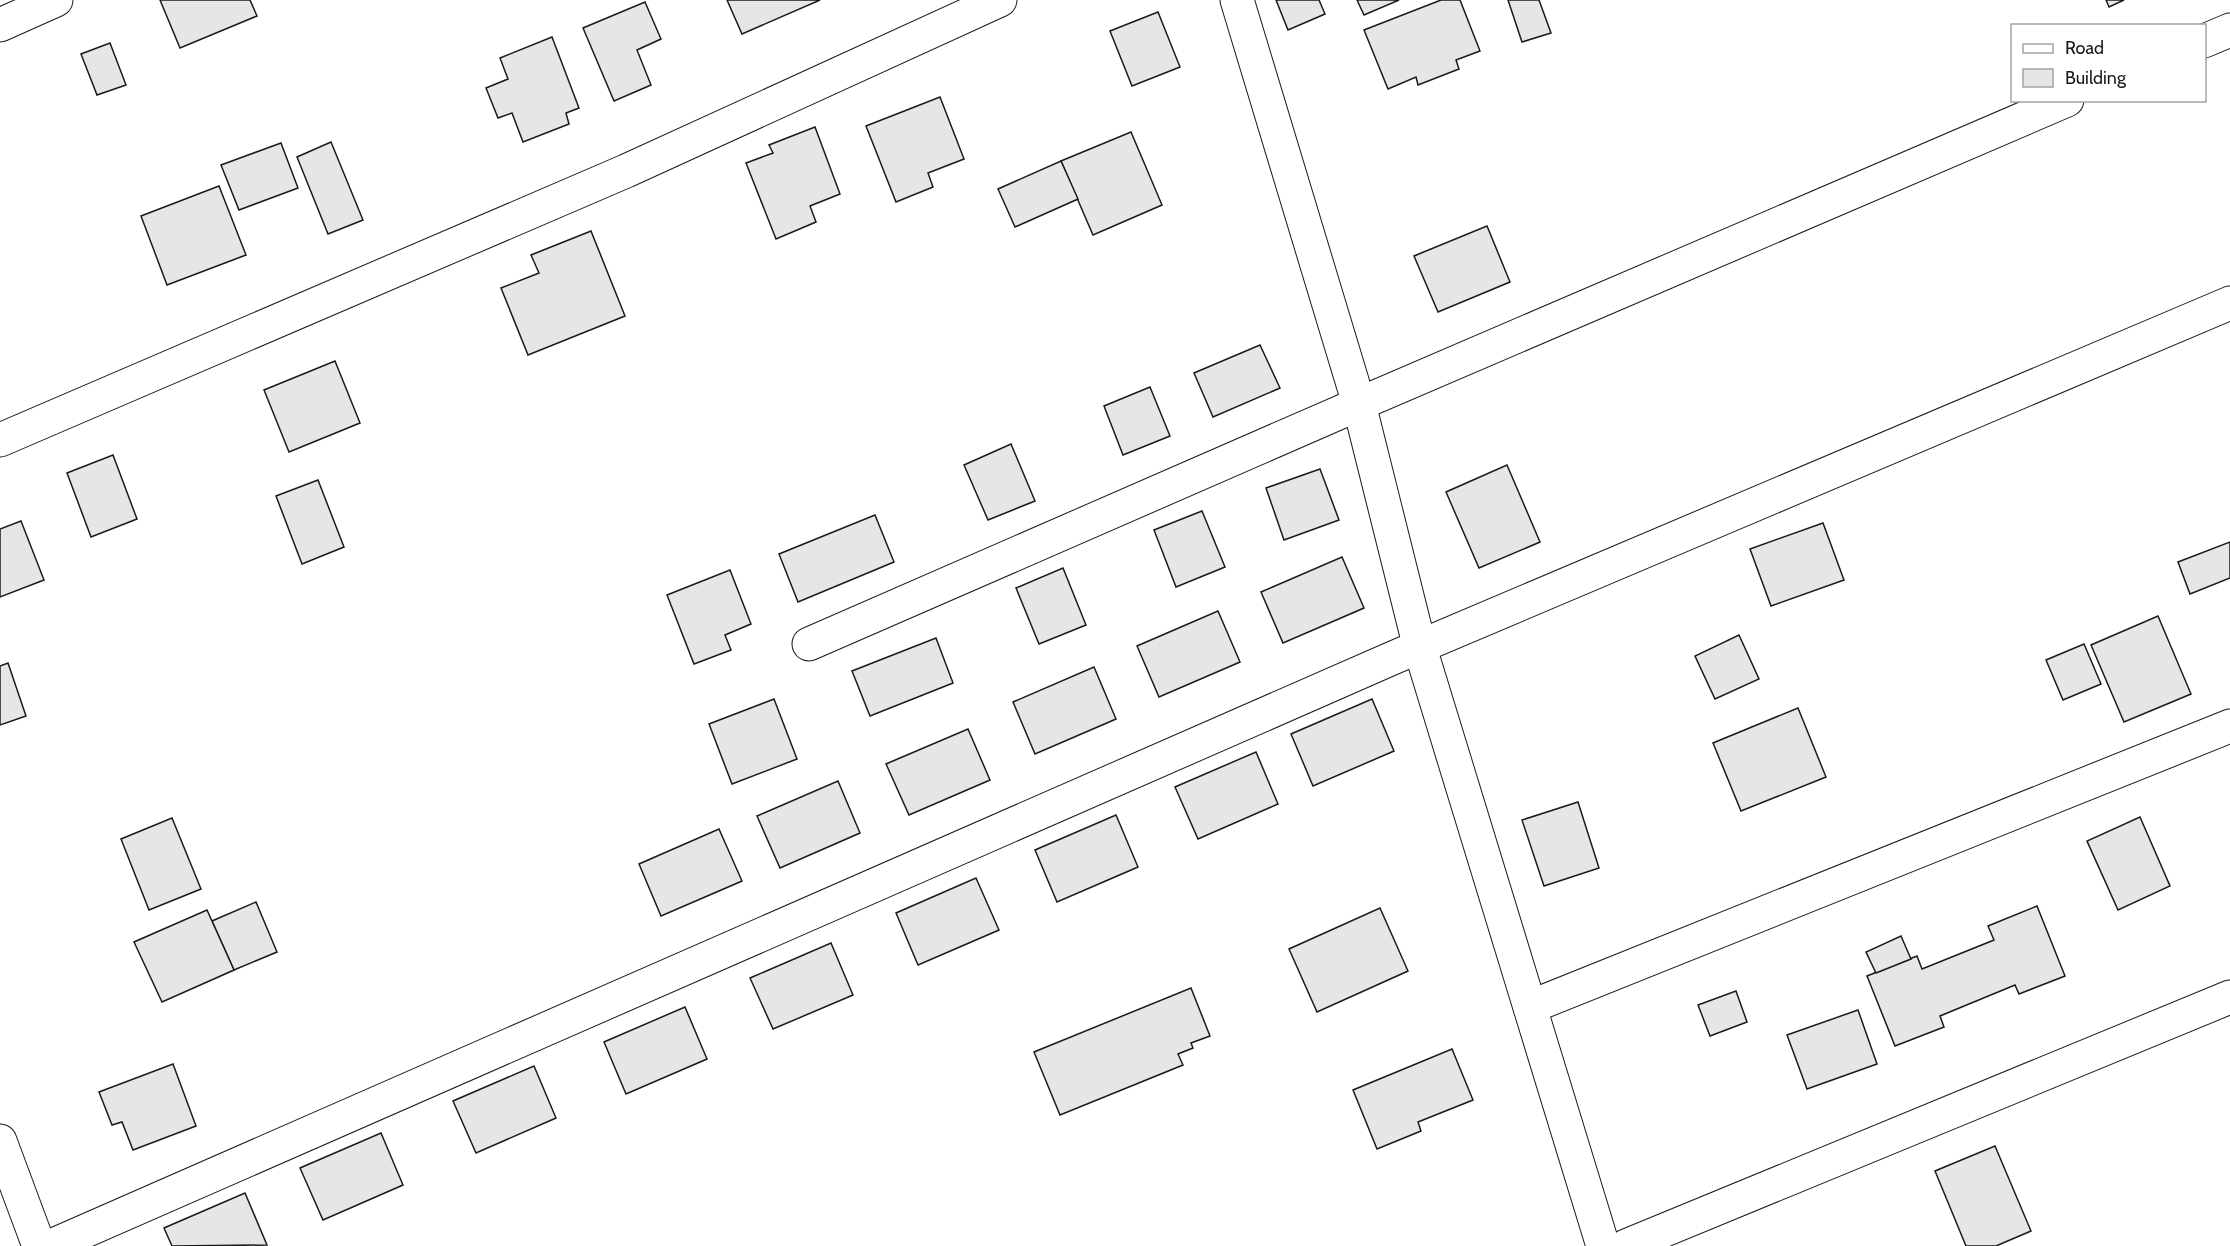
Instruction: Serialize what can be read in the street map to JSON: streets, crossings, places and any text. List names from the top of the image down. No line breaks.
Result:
{"legend":["Road","Building"]}
